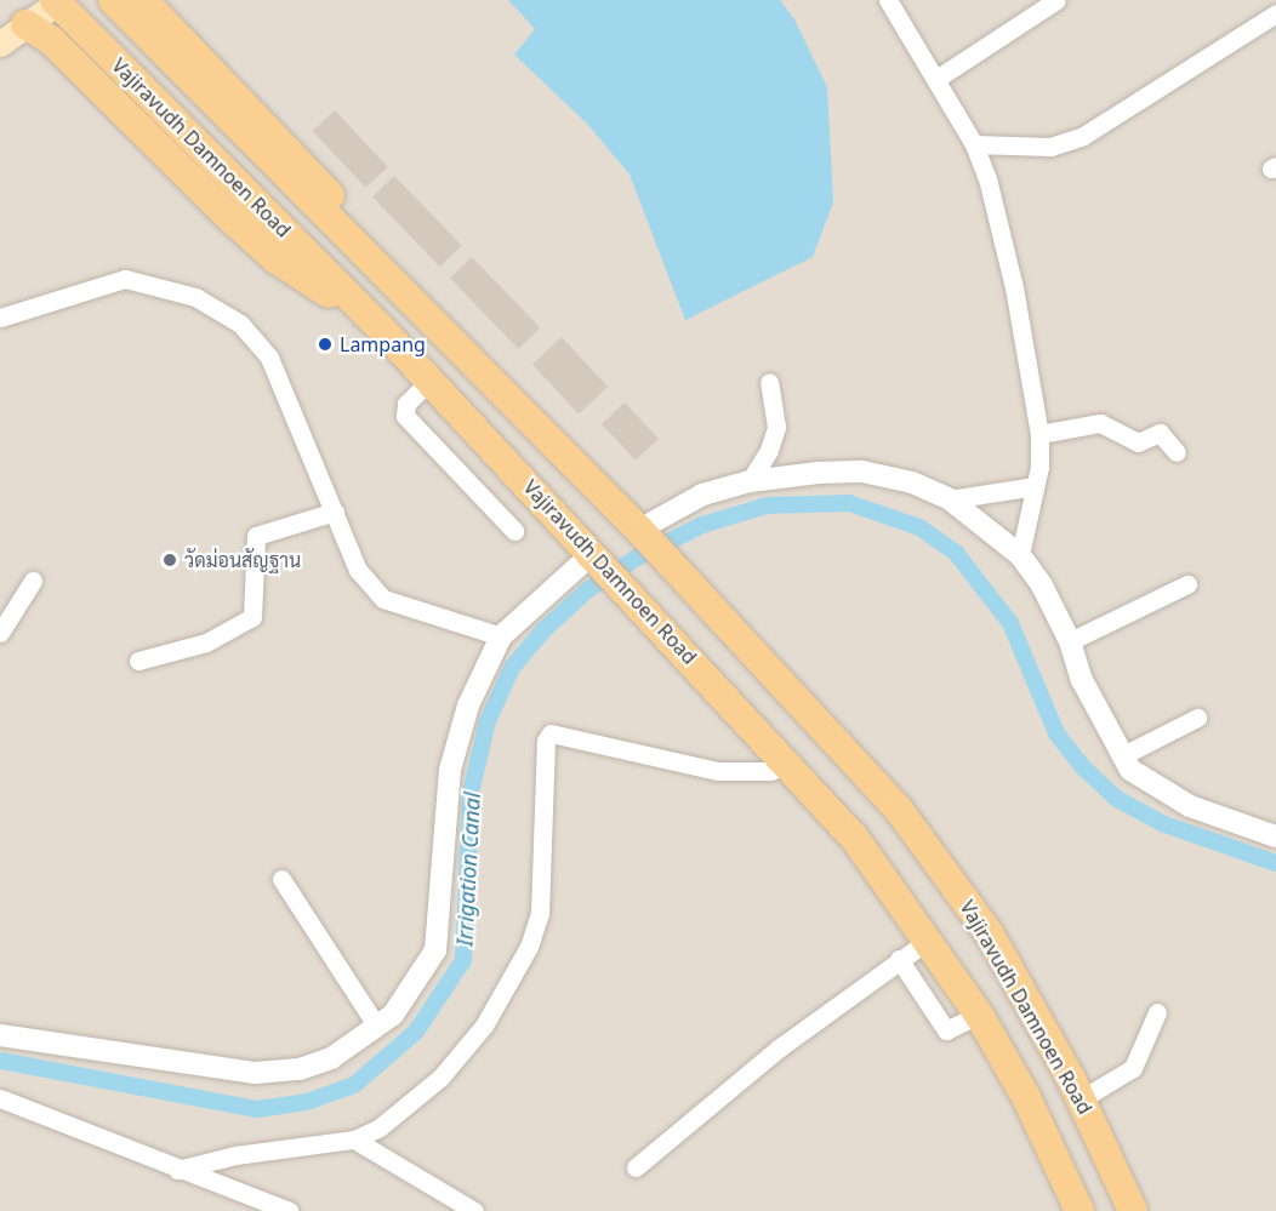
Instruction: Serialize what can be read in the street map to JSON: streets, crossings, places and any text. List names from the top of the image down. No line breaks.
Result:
{"streets":{"main road":["Vajiravudh Damnoen Road"]},"water":["Irrigation Canal"],"places":["Lampang","วัดม่อนสัญฐาน"]}
